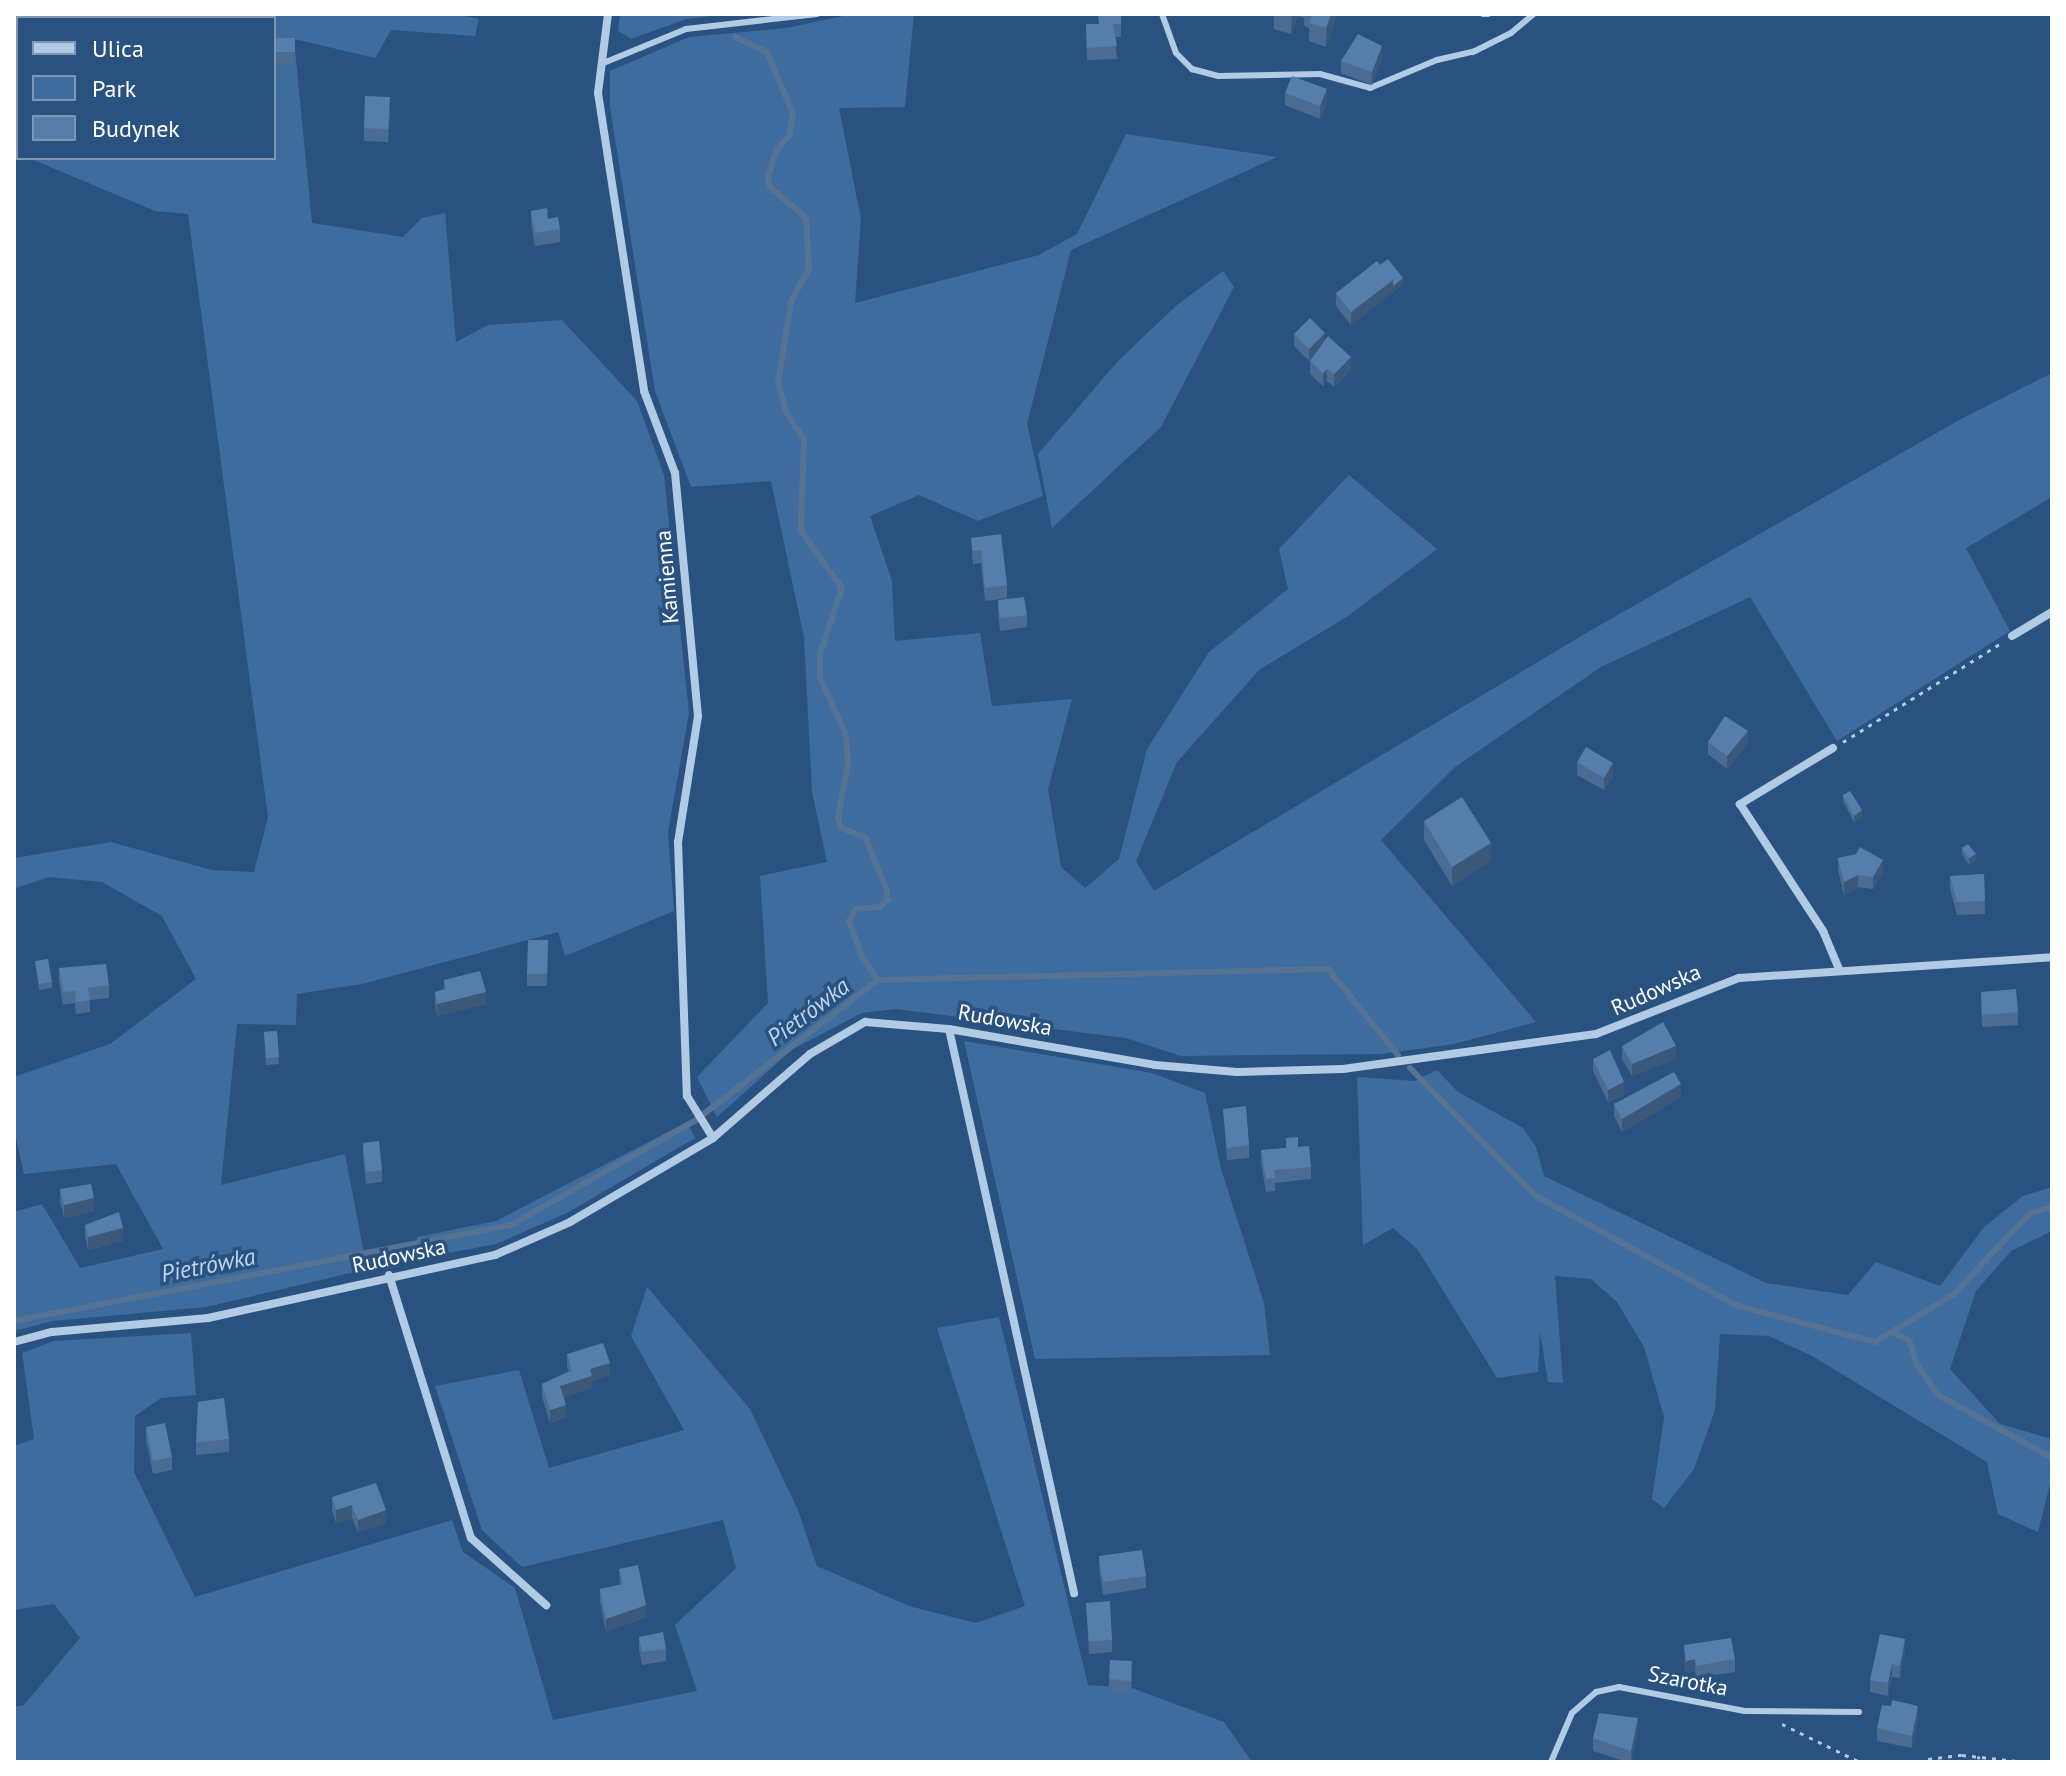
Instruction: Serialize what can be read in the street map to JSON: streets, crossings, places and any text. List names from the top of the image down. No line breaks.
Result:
{"streets":{"street":["Kamienna","Rudowska"],"lane":["Szarotka"]},"crossings":[["Kamienna","Rudowska"]],"water":["Pietrówka"],"legend":["Ulica","Park","Budynek"]}
